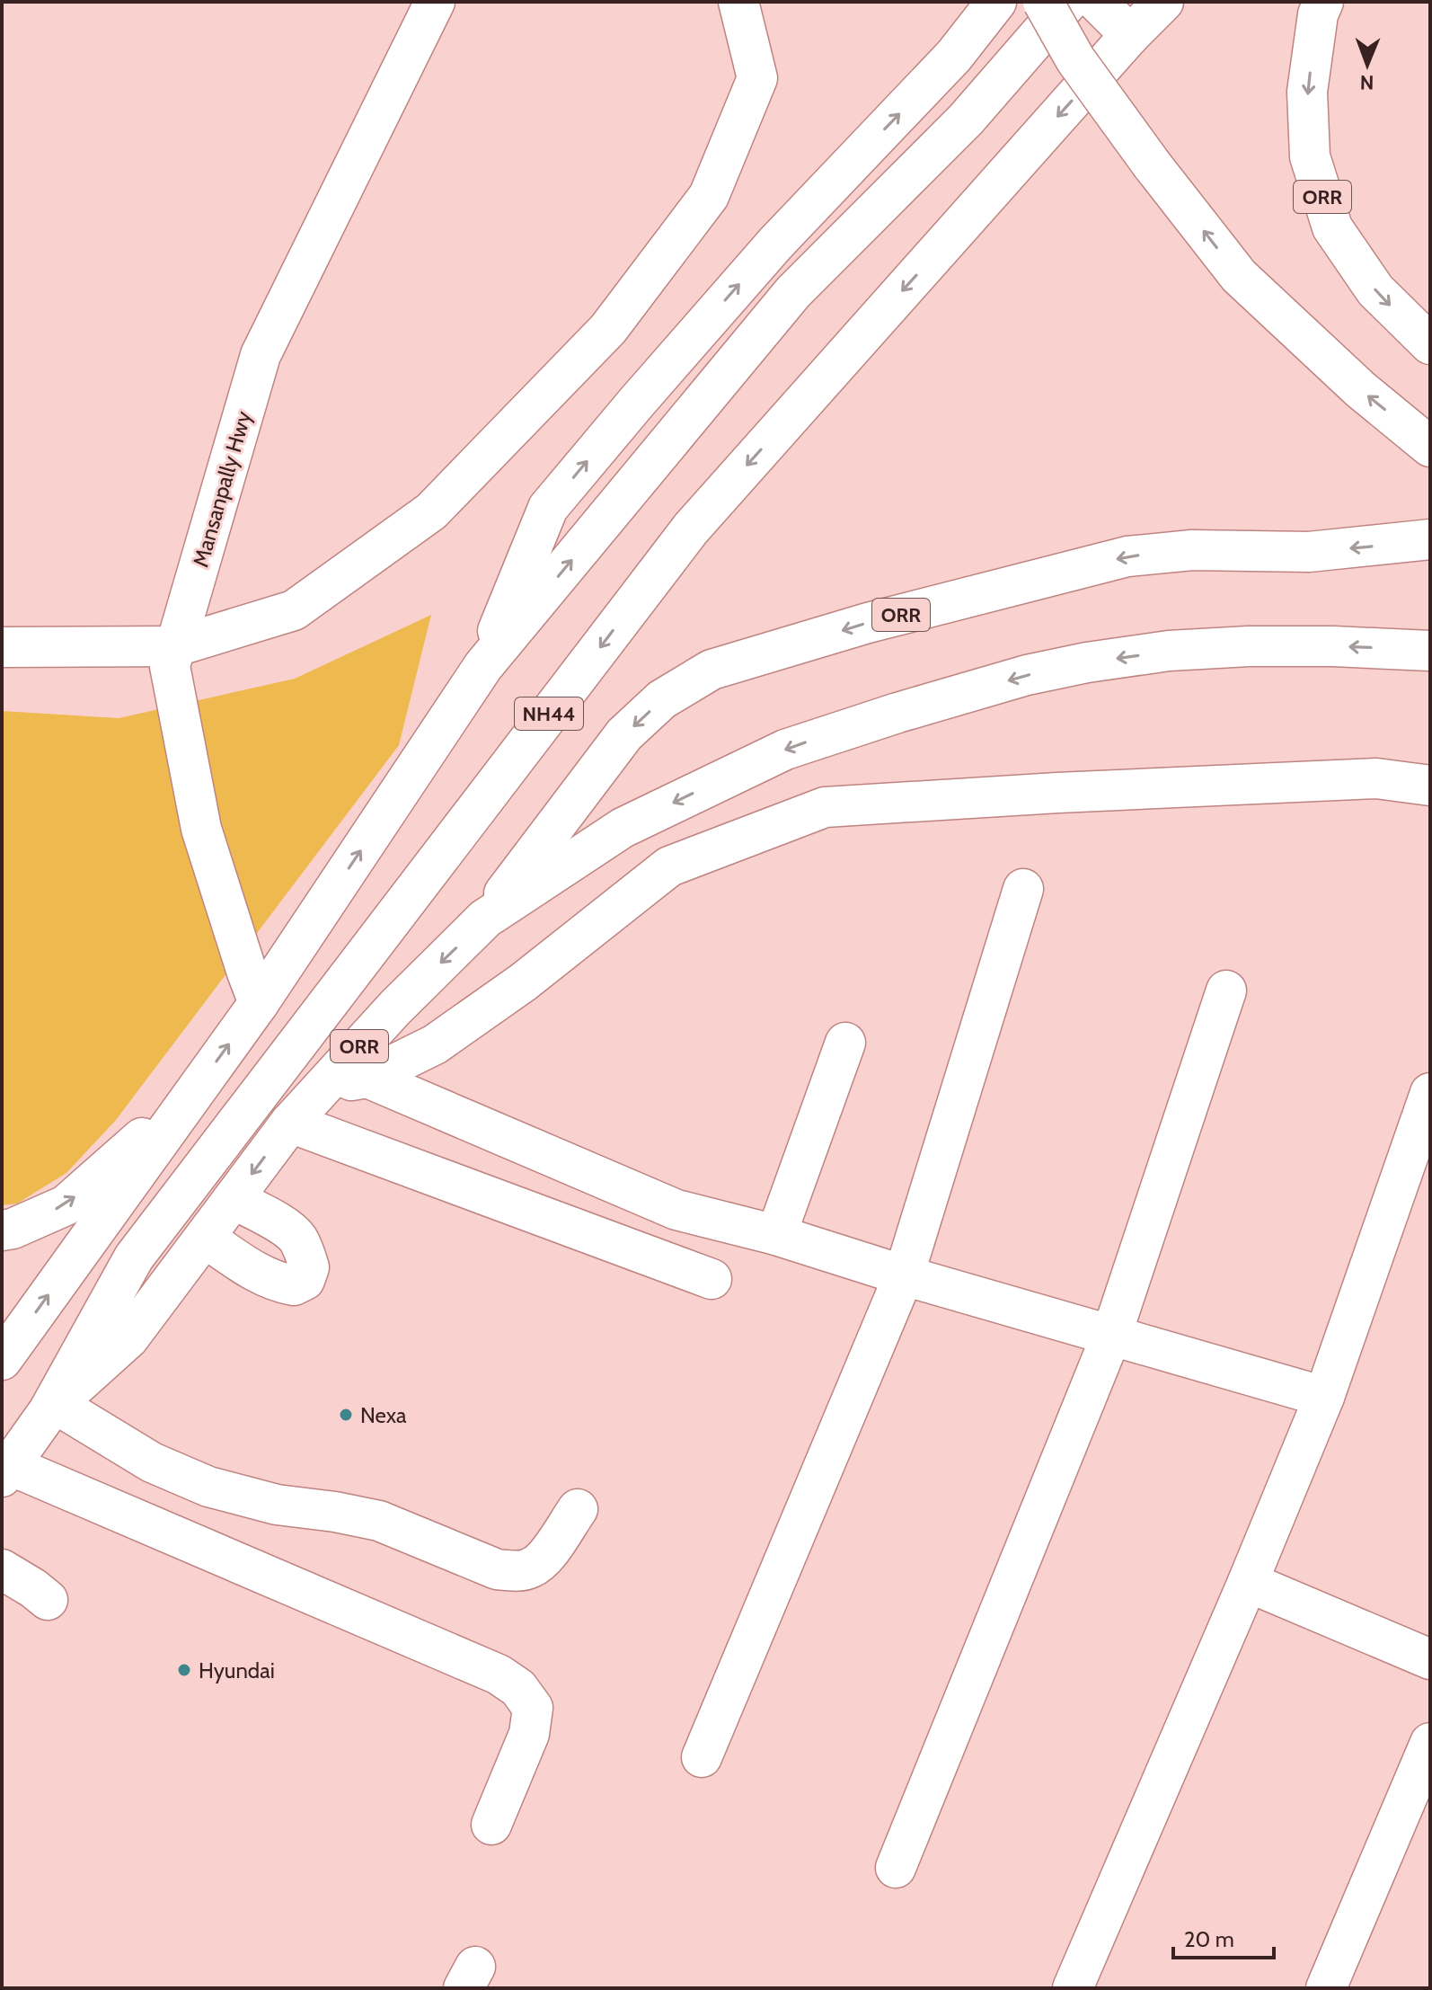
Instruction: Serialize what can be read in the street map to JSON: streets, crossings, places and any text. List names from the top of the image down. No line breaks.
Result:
{"streets":{"main road":["ORR","Mansanpally Hwy","NH44"]},"crossings":[["ORR","NH44"]],"places":["Nexa","Hyundai"],"scale_bar":"20 m","north":"bottom"}
